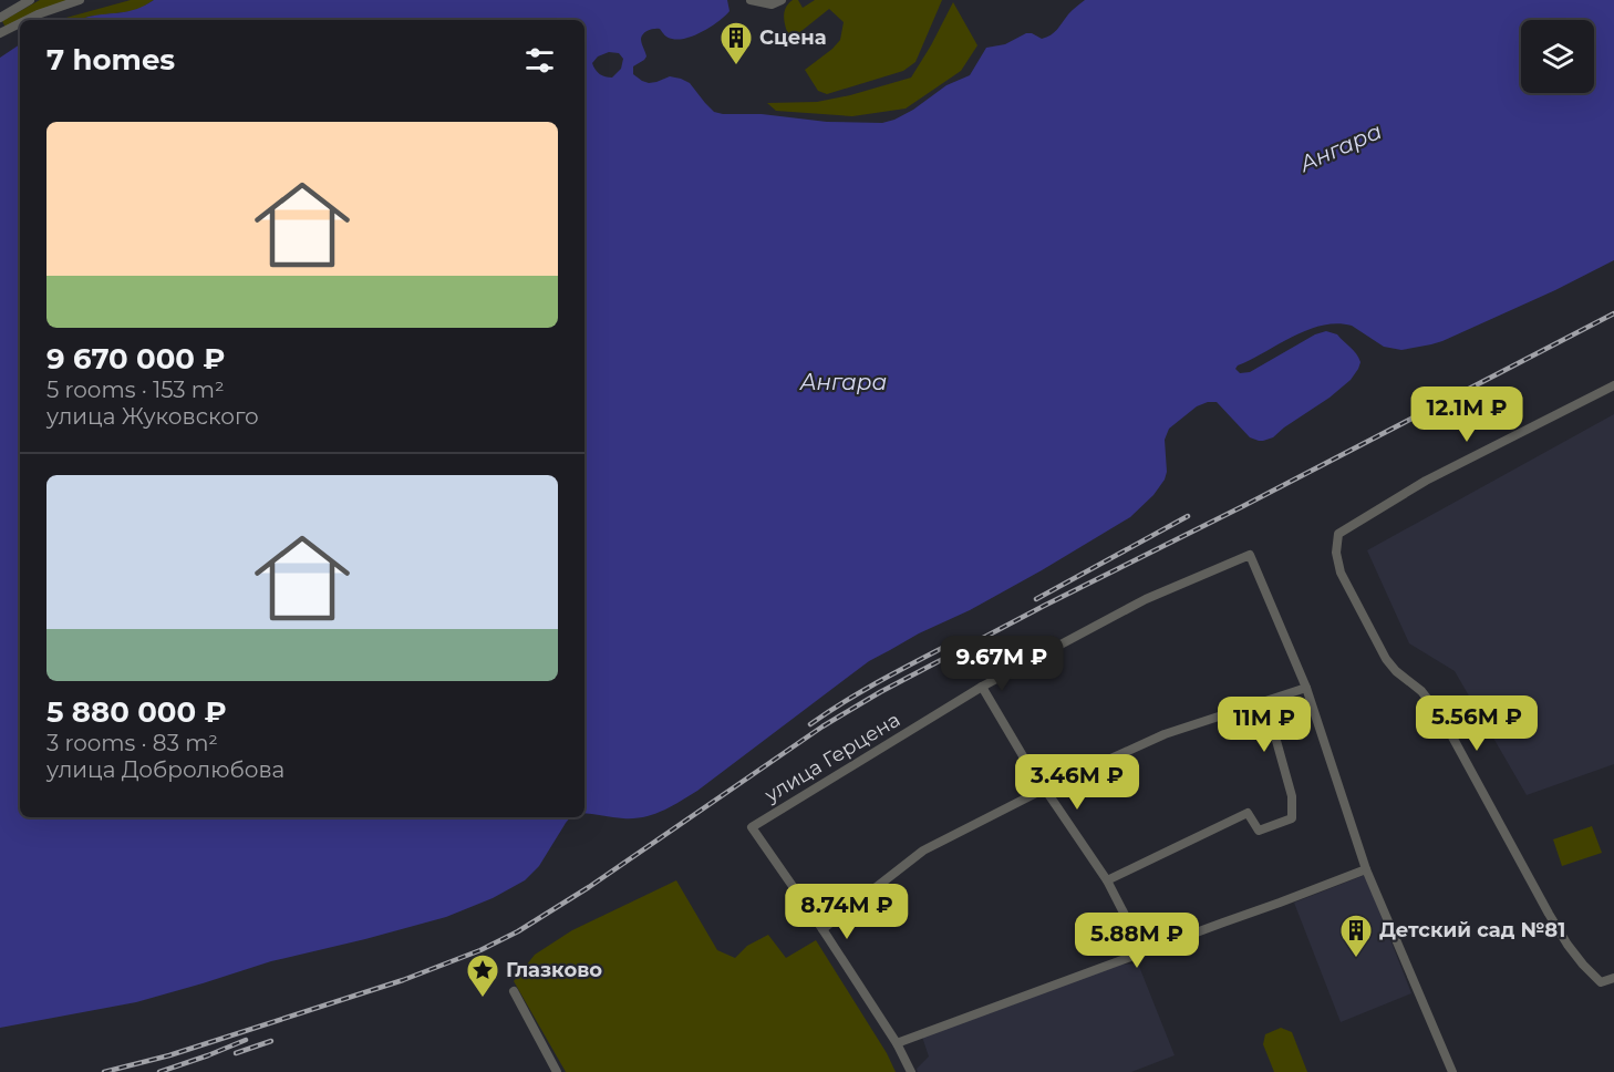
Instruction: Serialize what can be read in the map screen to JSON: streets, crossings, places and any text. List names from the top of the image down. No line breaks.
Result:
{"streets":{"street":["улица Герцена"]},"water":["Ангара"],"places":{"building":["Сцена","Детский сад №81"],"place":["Глазково"]},"page":{"heading":"7 homes","list":[{"name":"9 670 000 ₽","note":"5 rooms · 153 m² · улица Жуковского"},{"name":"5 880 000 ₽","note":"3 rooms · 83 m² · улица Добролюбова"}],"price":["12.1M ₽","9.67M ₽","5.56M ₽","11M ₽","3.46M ₽","8.74M ₽","5.88M ₽"]}}
